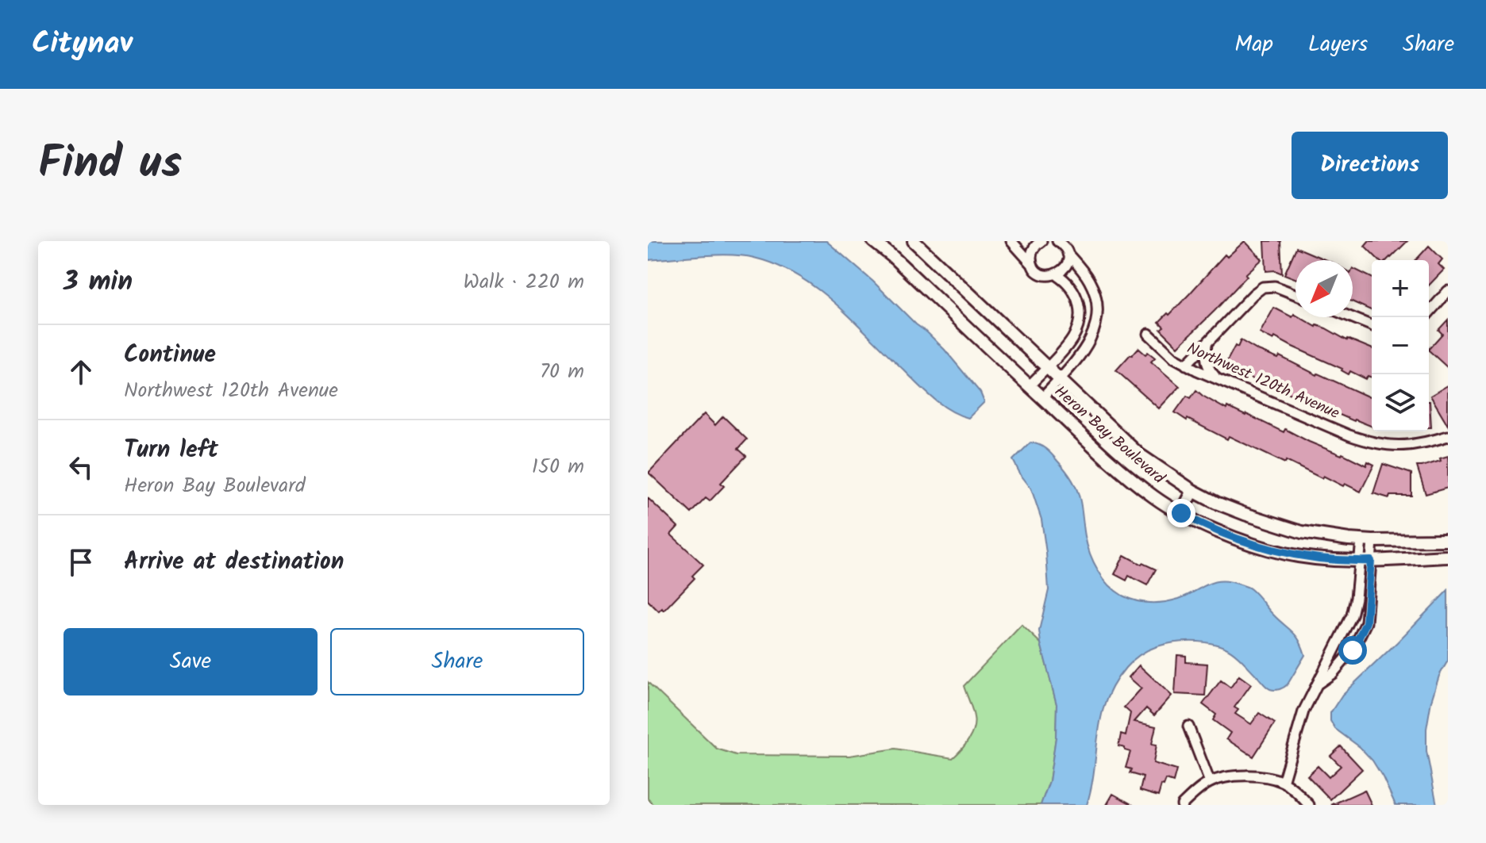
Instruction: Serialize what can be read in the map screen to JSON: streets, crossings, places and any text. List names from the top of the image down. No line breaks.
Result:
{"streets":{"street":["Northwest 120th Avenue","Heron Bay Boulevard"]},"north":"bottom left","page":{"header":"Citynav","nav":["Map","Layers","Share"],"title":"Find us","buttons":["Directions",["Save","Share"]],"heading":["3 min","Walk · 220 m"],"map_buttons":["+","−"],"list":[["Continue","Northwest 120th Avenue","70 m"],["Turn left","Heron Bay Boulevard","150 m"],"Arrive at destination"]}}
